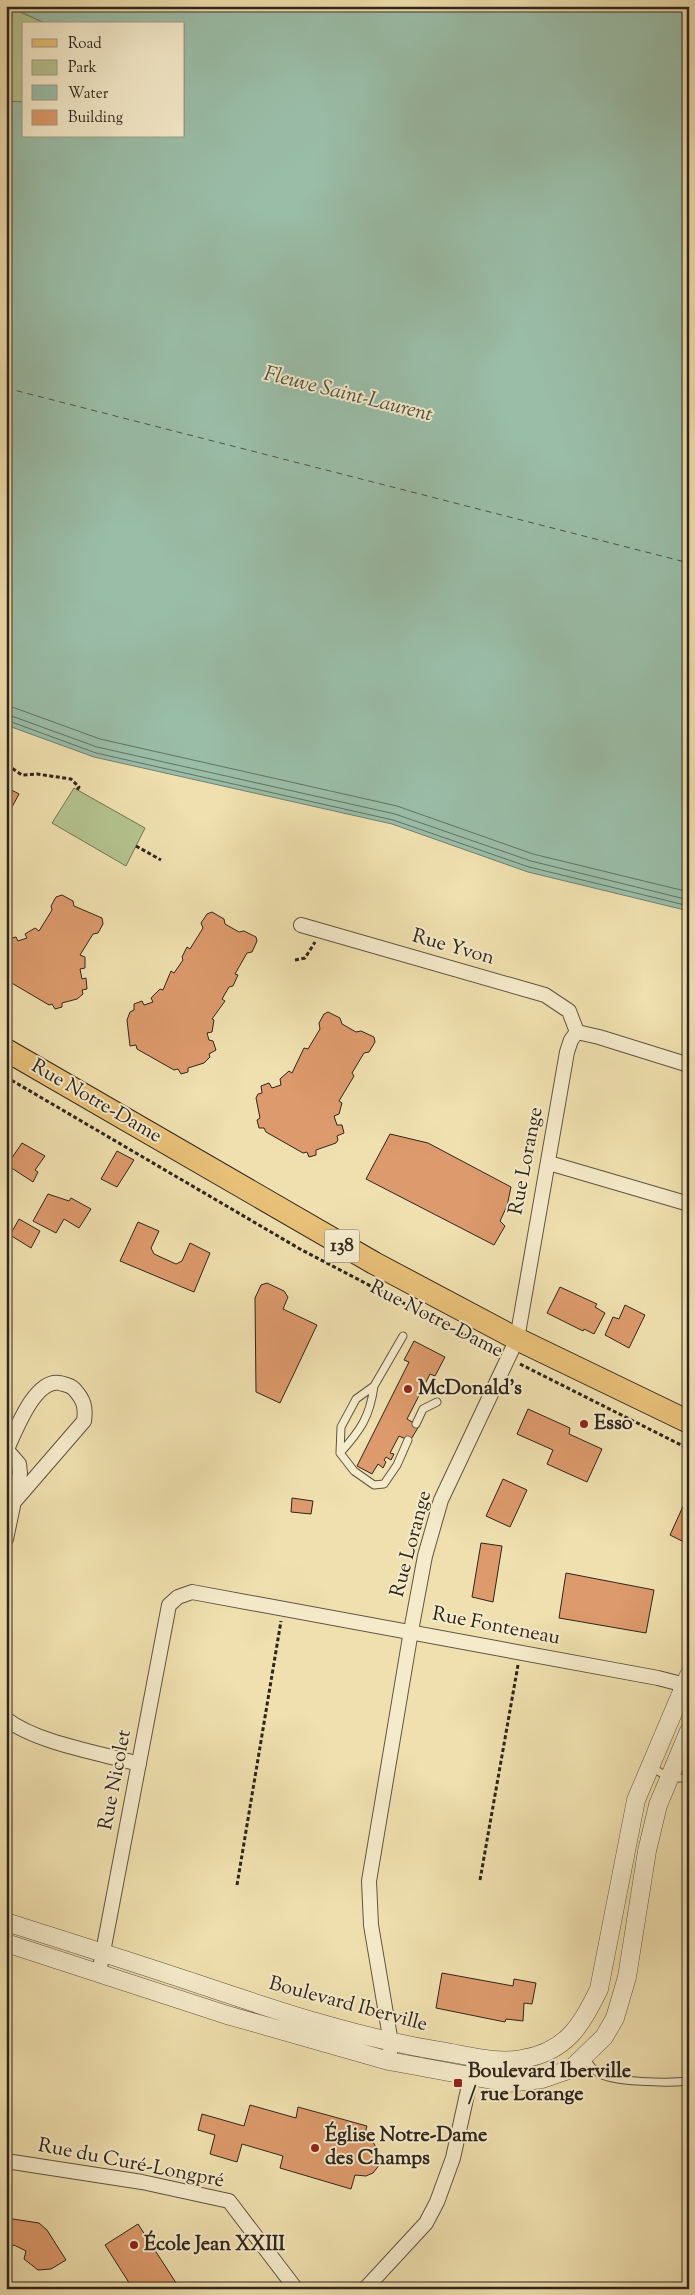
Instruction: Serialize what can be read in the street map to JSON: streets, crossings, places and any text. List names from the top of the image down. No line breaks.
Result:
{"streets":{"main road":["Rue Notre-Dame","138"],"street":["Rue Yvon","Rue Lorange","Rue Fonteneau","Rue Nicolet","Boulevard Iberville","Rue du Curé-Longpré"]},"crossings":[["Rue Yvon","Rue Lorange"],["Rue Notre-Dame","Rue Lorange"],["Rue Lorange","Rue Fonteneau"],["Rue Lorange","Boulevard Iberville"],["Rue Fonteneau","Rue Nicolet"],["Rue Fonteneau","Boulevard Iberville"],["Rue Nicolet","Boulevard Iberville"]],"water":["Fleuve Saint-Laurent"],"places":{"other":["McDonald's","Esso","Église Notre-Dame des Champs","École Jean XXIII"],"transit":["Boulevard Iberville / rue Lorange"]},"legend":["Road","Park","Water","Building"]}
